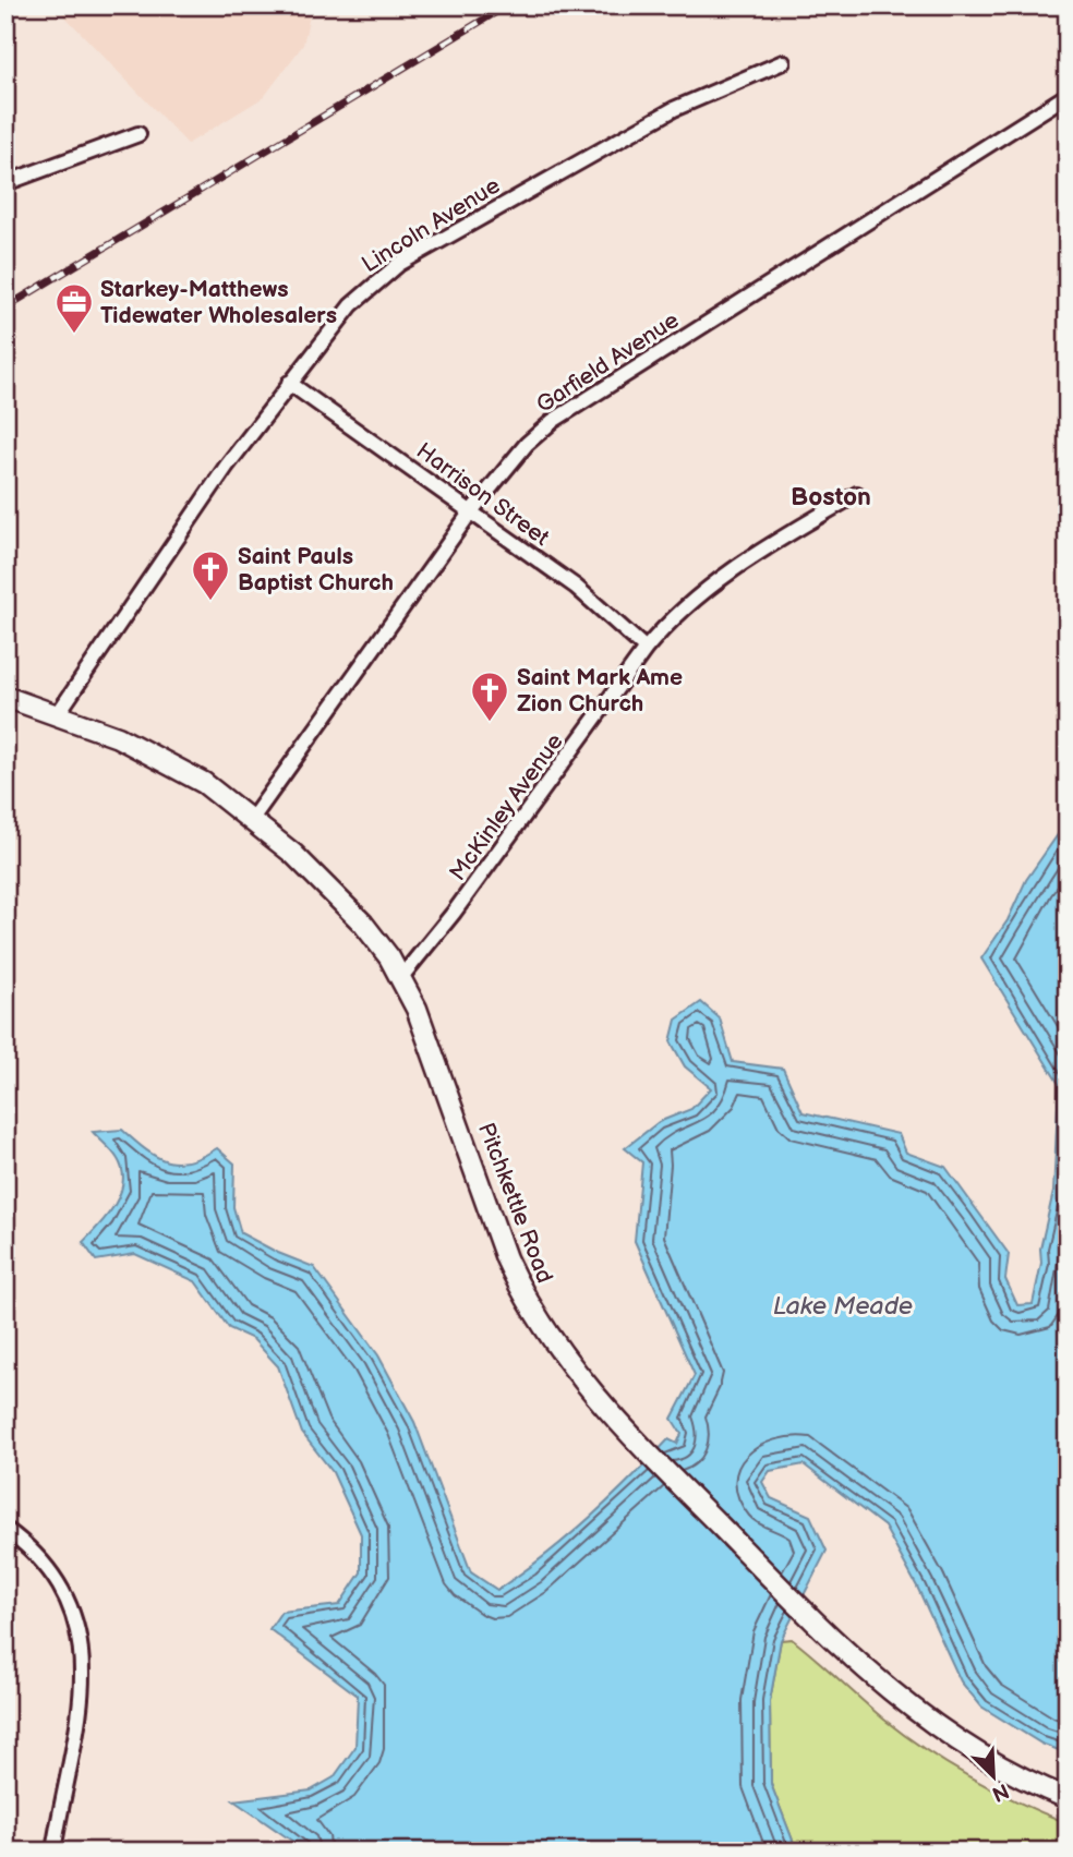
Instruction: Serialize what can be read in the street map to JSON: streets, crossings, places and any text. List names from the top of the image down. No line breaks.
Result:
{"streets":{"main road":["Pitchkettle Road"],"street":["Lincoln Avenue","Garfield Avenue","Harrison Street","McKinley Avenue"]},"crossings":[["Lincoln Avenue","Harrison Street"],["Lincoln Avenue","Pitchkettle Road"],["Garfield Avenue","Harrison Street"],["Garfield Avenue","Pitchkettle Road"],["Harrison Street","McKinley Avenue"],["McKinley Avenue","Pitchkettle Road"]],"districts":["Boston"],"water":["Lake Meade"],"places":{"office":["Starkey-Matthews Tidewater Wholesalers"],"church":["Saint Pauls Baptist Church","Saint Mark Ame Zion Church"]},"north":"bottom right"}
